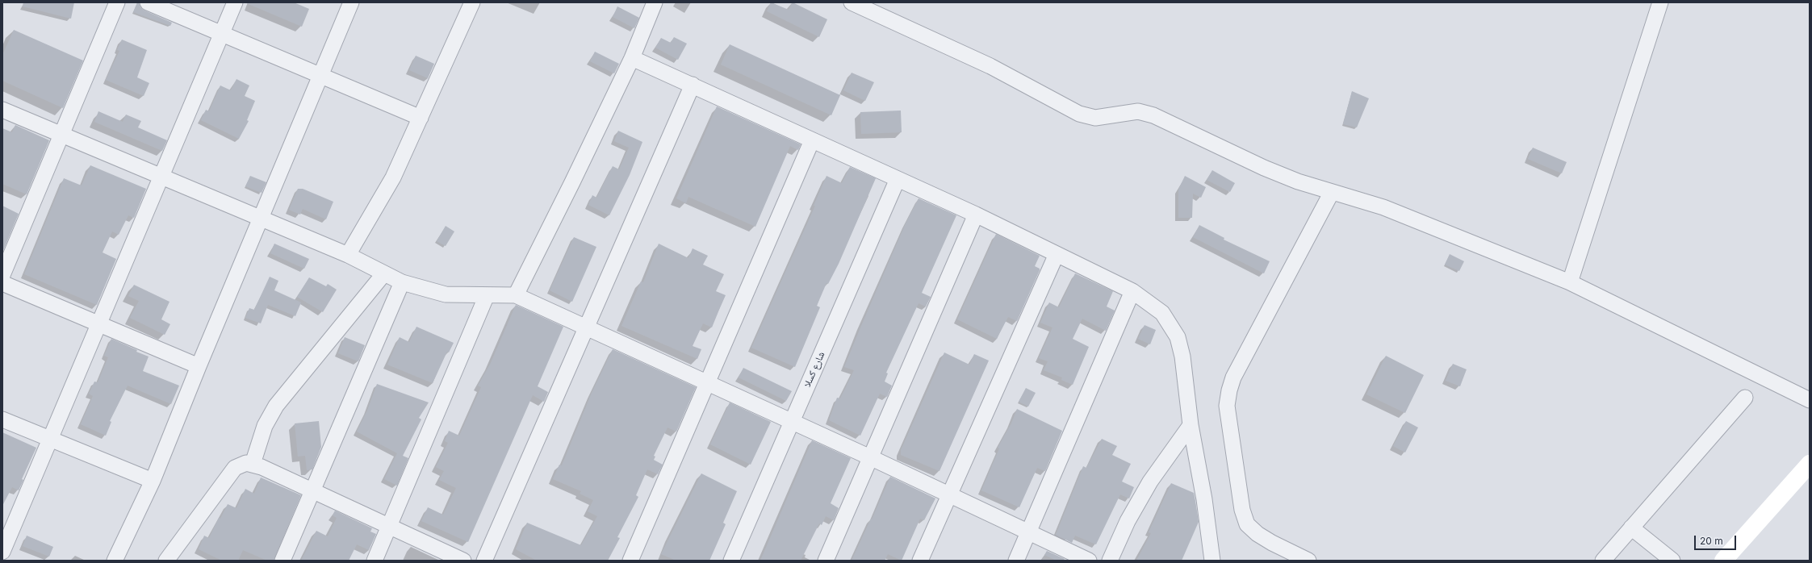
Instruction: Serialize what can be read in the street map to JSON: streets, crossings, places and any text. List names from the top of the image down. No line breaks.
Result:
{"streets":{"street":["شارع كسلا"]},"scale_bar":"20 m"}
